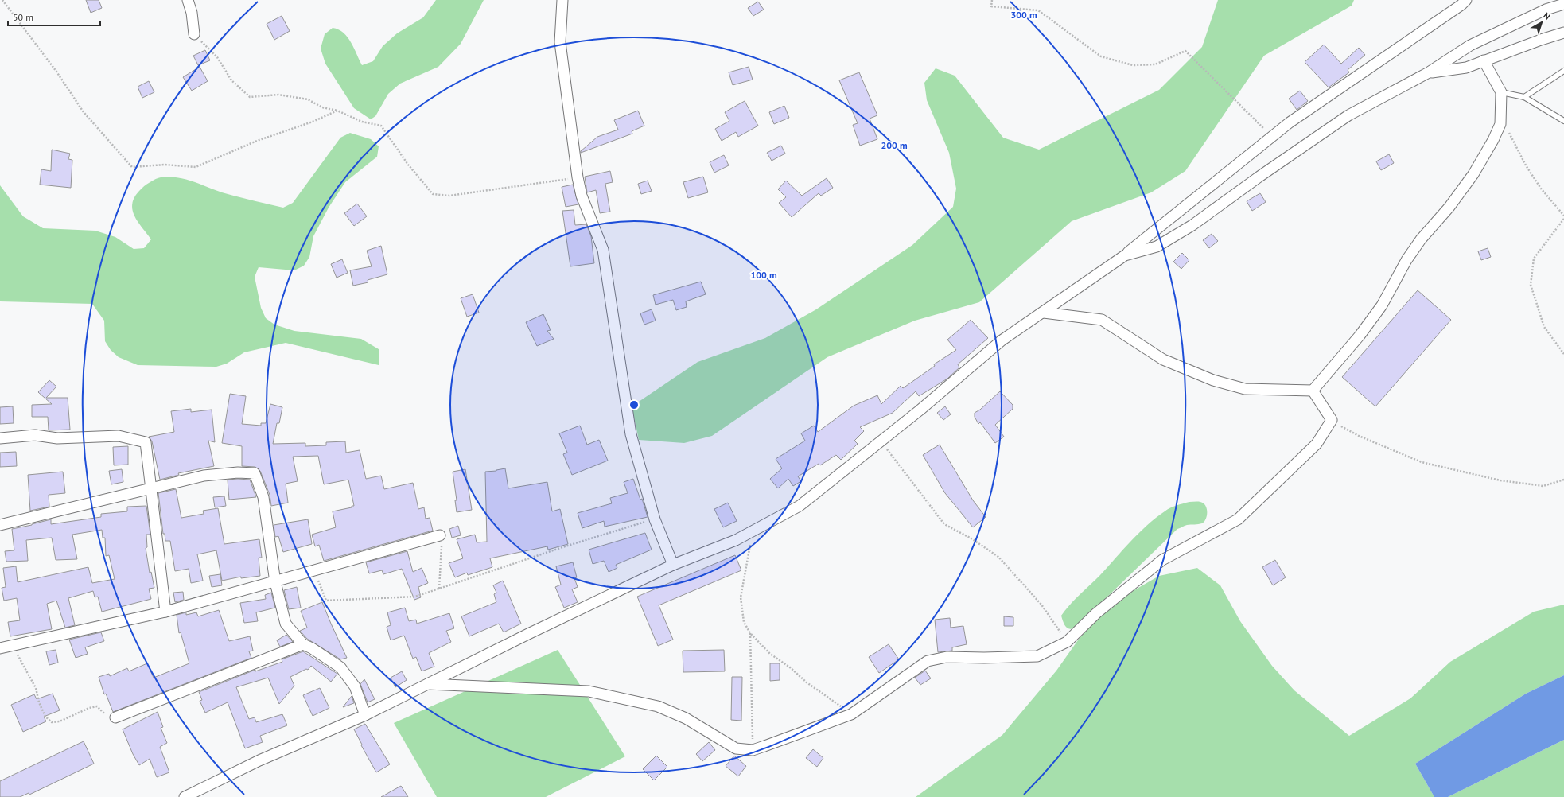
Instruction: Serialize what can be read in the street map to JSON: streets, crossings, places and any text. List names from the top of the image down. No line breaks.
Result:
{"scale_bar":"50 m","north":"top right","rings":["300 m","200 m","100 m"]}
